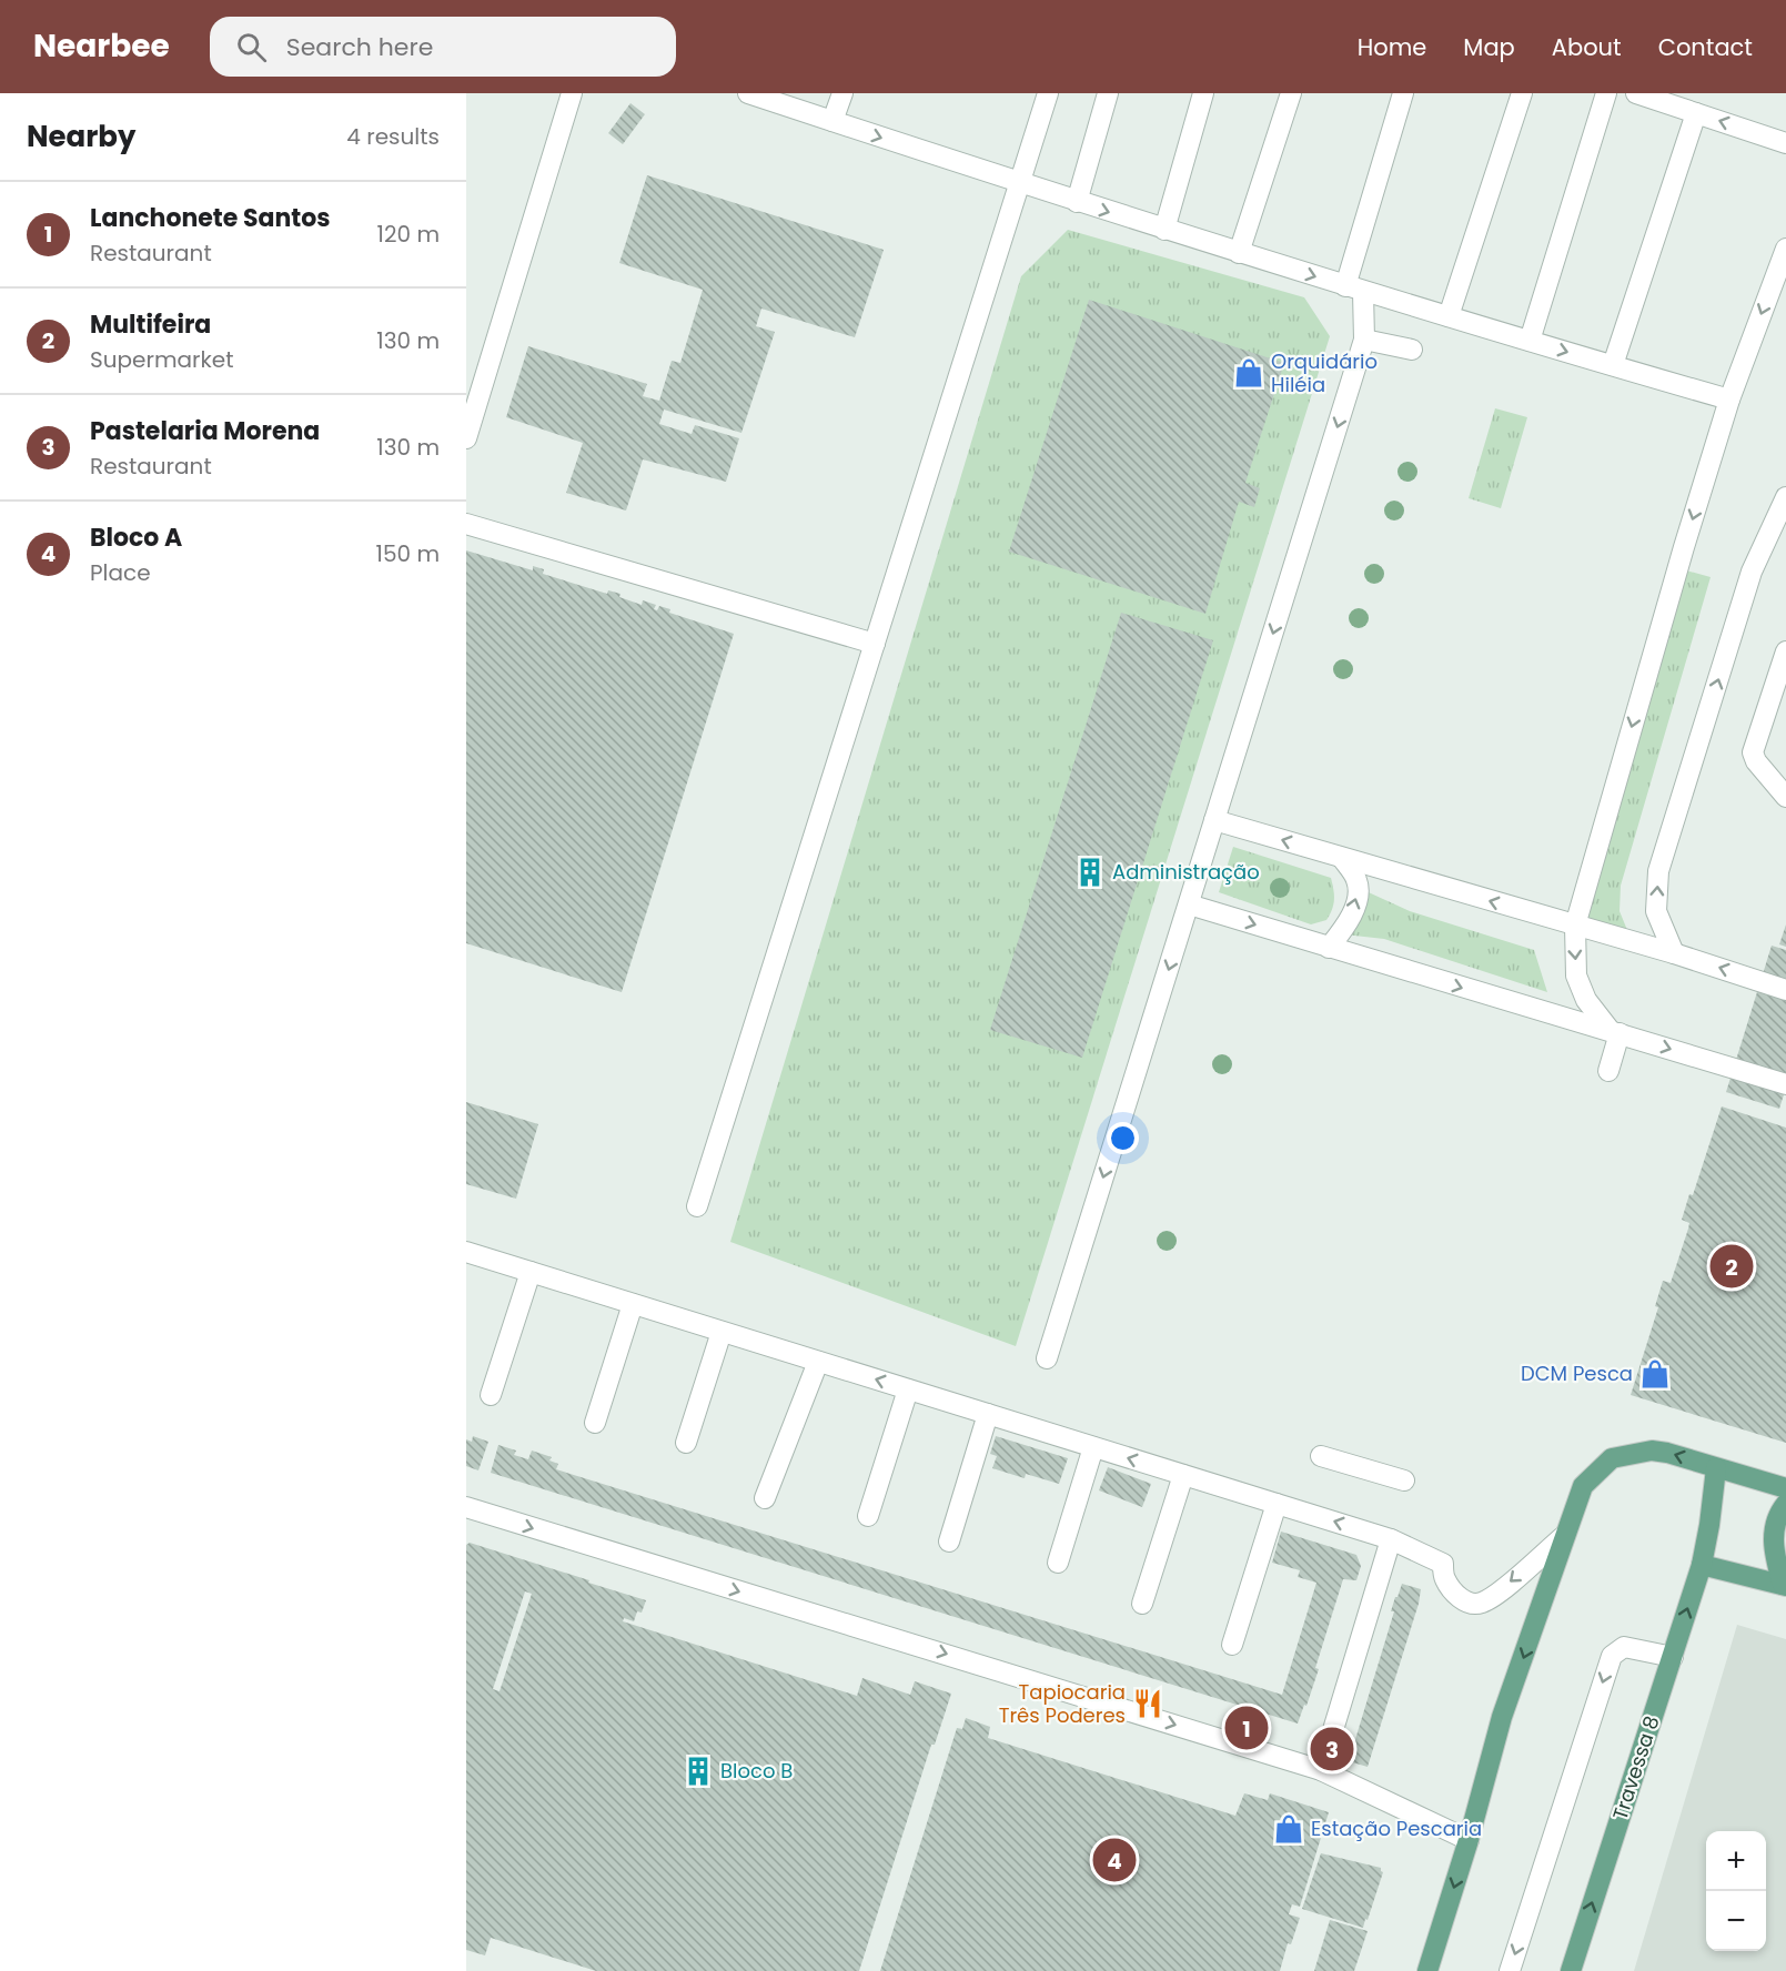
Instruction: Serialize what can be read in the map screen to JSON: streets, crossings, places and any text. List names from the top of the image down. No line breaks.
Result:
{"streets":{"main road":["Travessa 8"]},"places":{"shop":["Orquidário Hiléia","DCM Pesca","Estação Pescaria"],"building":["Administração","Bloco B"],"restaurant":["Tapiocaria Três Poderes"]},"page":{"header":"Nearbee","search":"Search here","nav":["Home","Map","About","Contact"],"heading":["Nearby","4 results"],"list":[{"mark":"1","name":"Lanchonete Santos","note":"Restaurant","value":"120 m"},{"mark":"2","name":"Multifeira","note":"Supermarket","value":"130 m"},{"mark":"3","name":"Pastelaria Morena","note":"Restaurant","value":"130 m"},{"mark":"4","name":"Bloco A","note":"Place","value":"150 m"}],"pins":["2","1","3","4"],"map_buttons":["+","−"]}}
